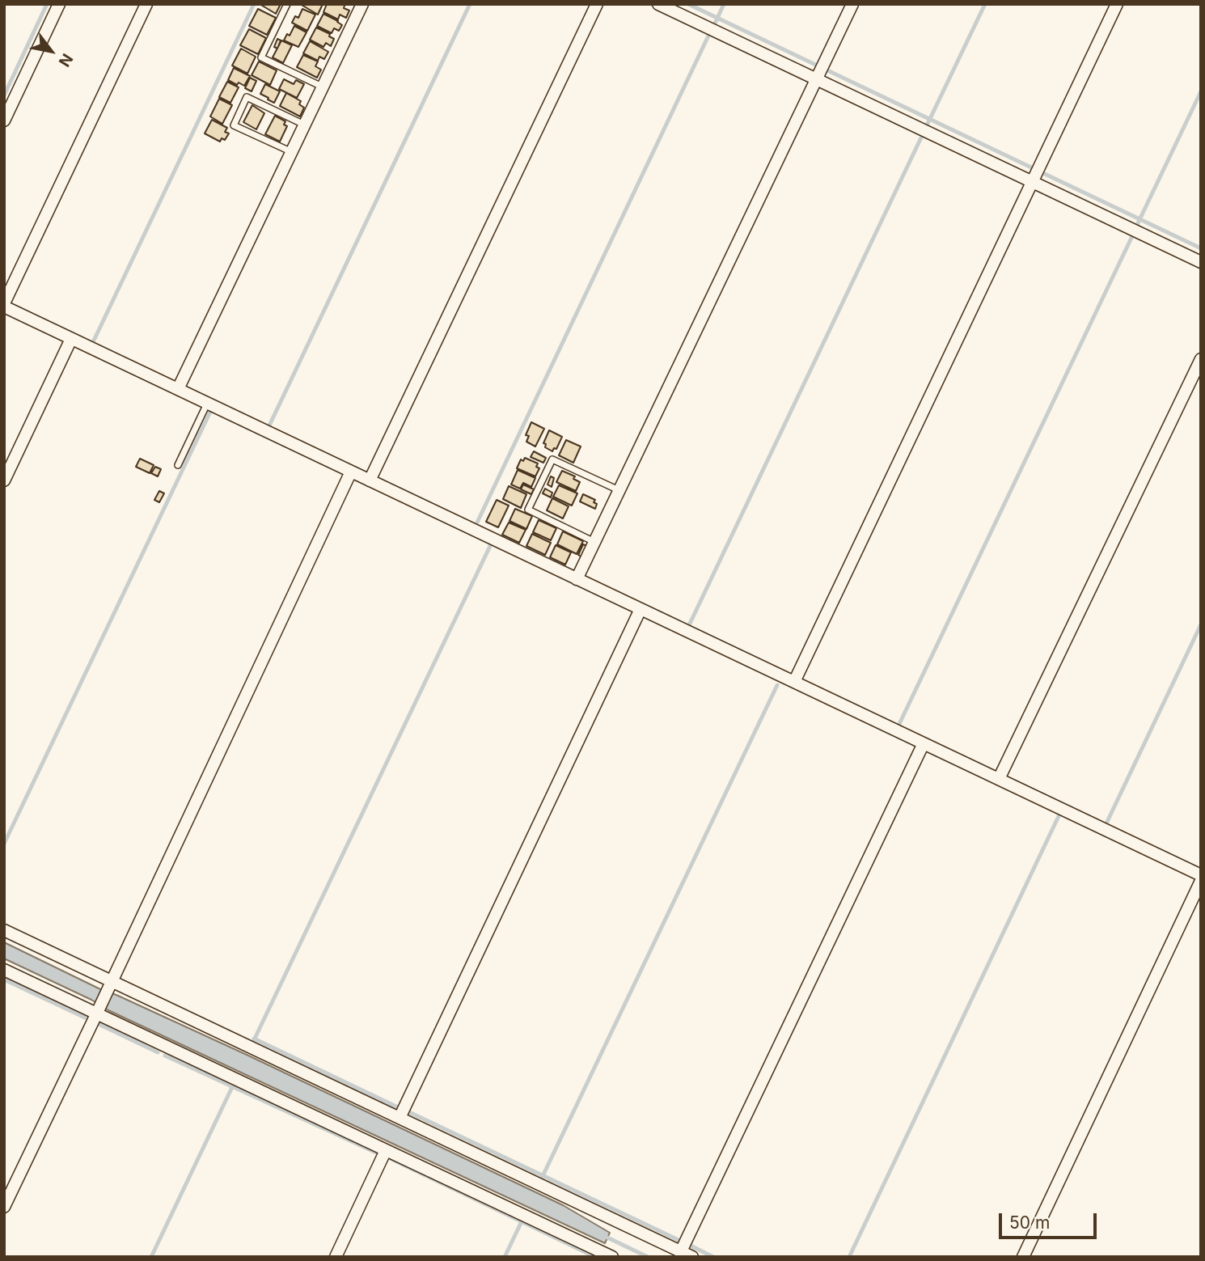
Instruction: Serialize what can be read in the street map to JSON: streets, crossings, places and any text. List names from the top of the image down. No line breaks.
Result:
{"scale_bar":"50 m","north":"bottom right"}
